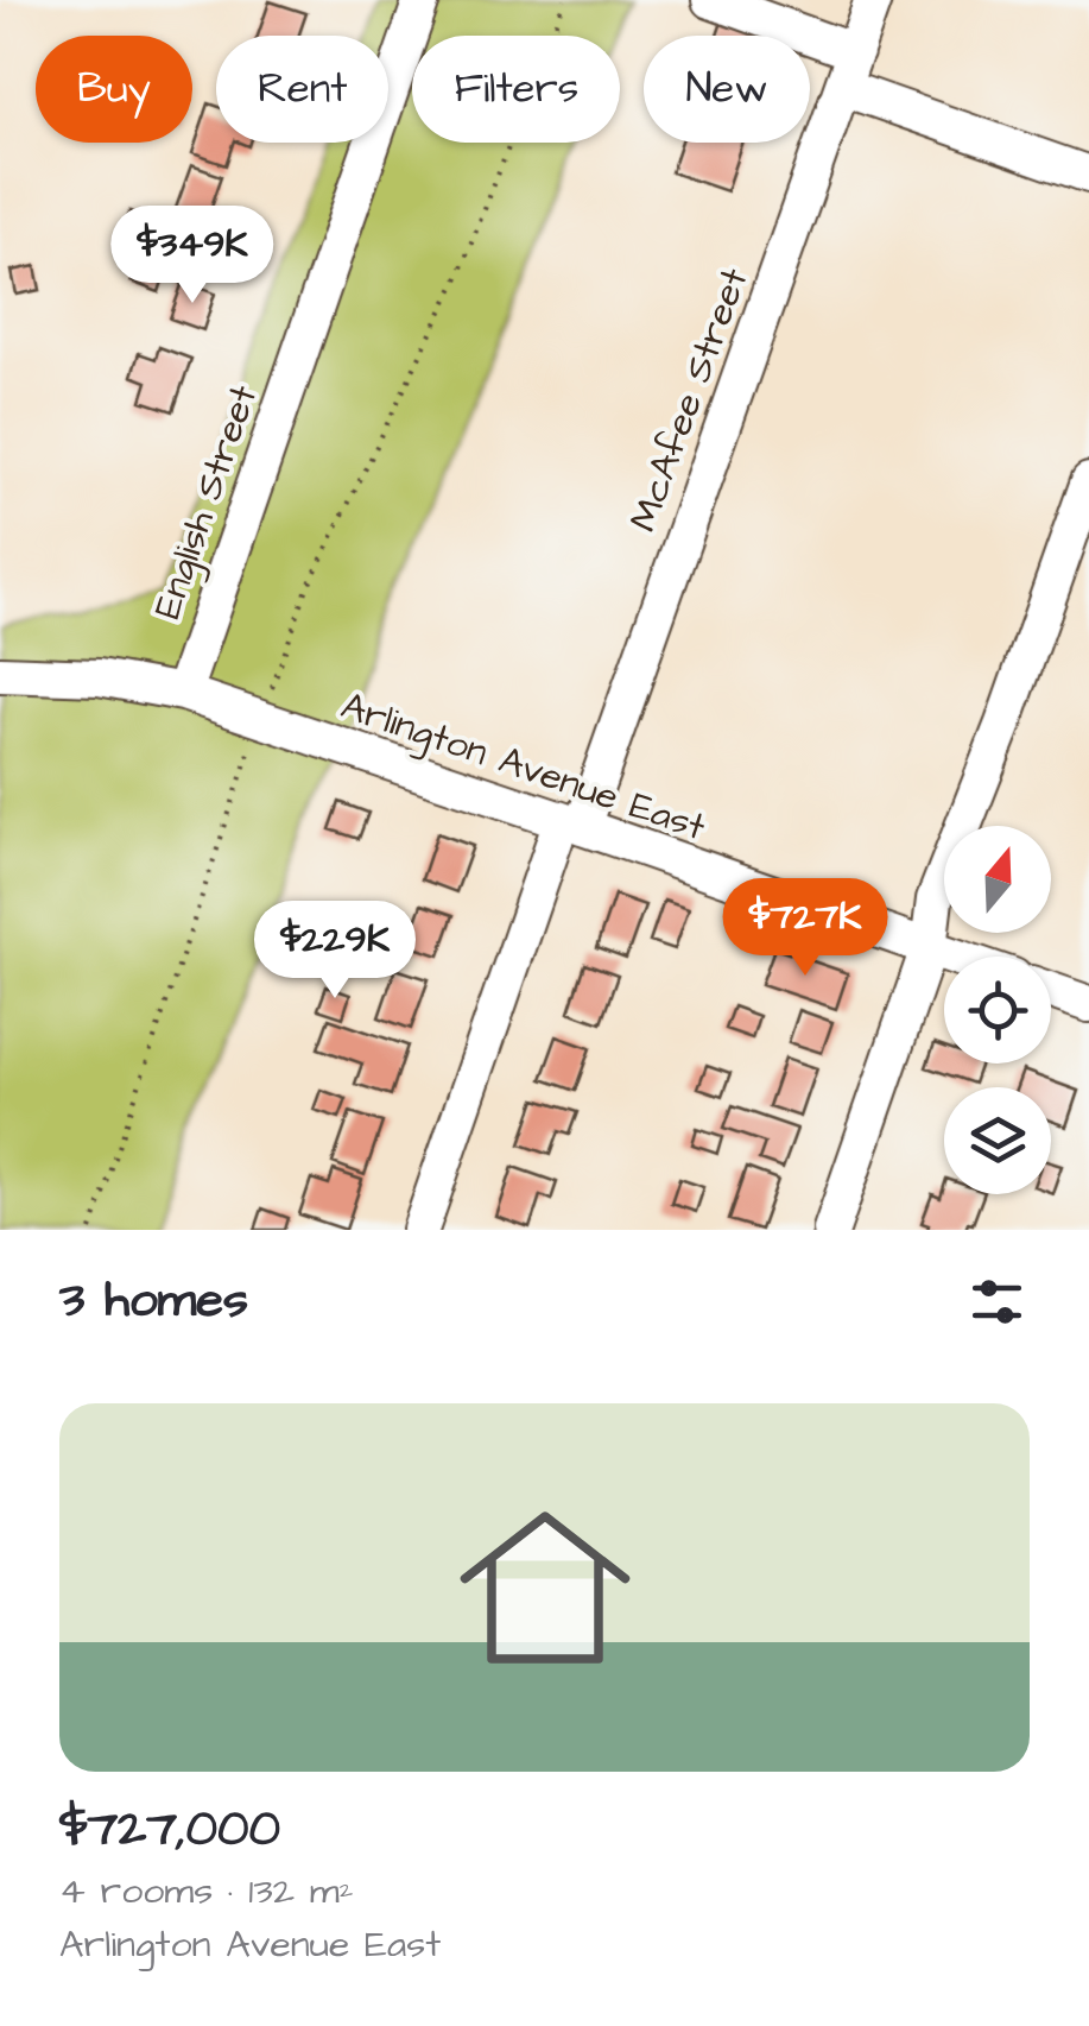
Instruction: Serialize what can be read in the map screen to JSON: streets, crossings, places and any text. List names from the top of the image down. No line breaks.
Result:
{"streets":{"street":["McAfee Street","English Street","Arlington Avenue East"]},"crossings":[["McAfee Street","Arlington Avenue East"],["English Street","Arlington Avenue East"]],"north":"top","page":{"chip":["Buy","Rent","Filters","New"],"price":["$349K","$727K","$229K"],"heading":"3 homes","list":[{"name":"$727,000","note":"4 rooms · 132 m² · Arlington Avenue East"}]}}
